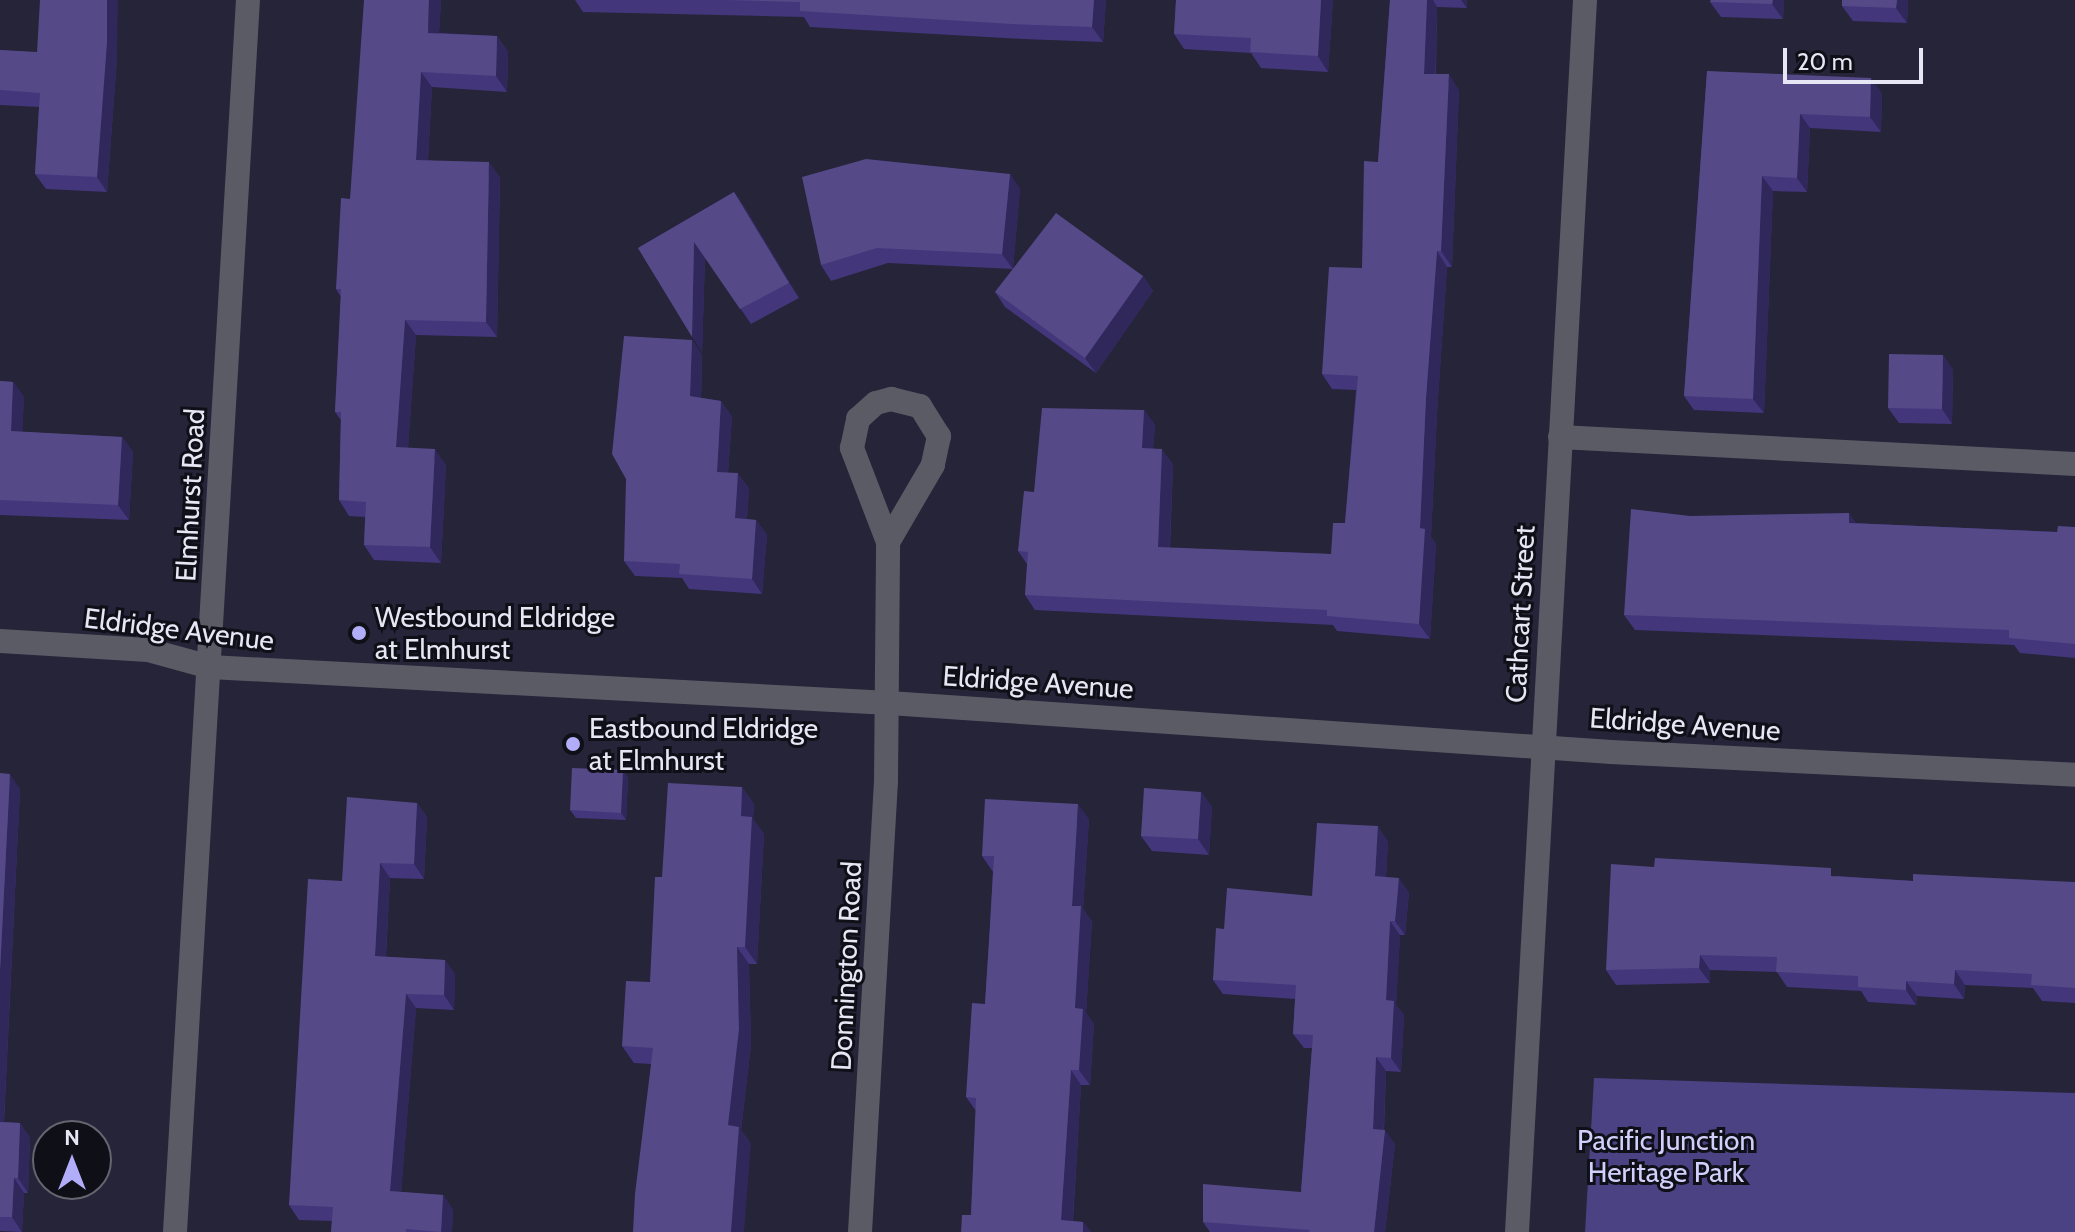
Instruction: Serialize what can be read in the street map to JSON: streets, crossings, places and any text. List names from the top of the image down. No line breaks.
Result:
{"streets":{"street":["Elmhurst Road","Cathcart Street","Eldridge Avenue","Donnington Road"]},"crossings":[["Elmhurst Road","Eldridge Avenue"],["Cathcart Street","Eldridge Avenue"],["Eldridge Avenue","Donnington Road"]],"parks":["Pacific Junction Heritage Park"],"places":["Westbound Eldridge at Elmhurst","Eastbound Eldridge at Elmhurst"],"scale_bar":"20 m","north":"top"}
